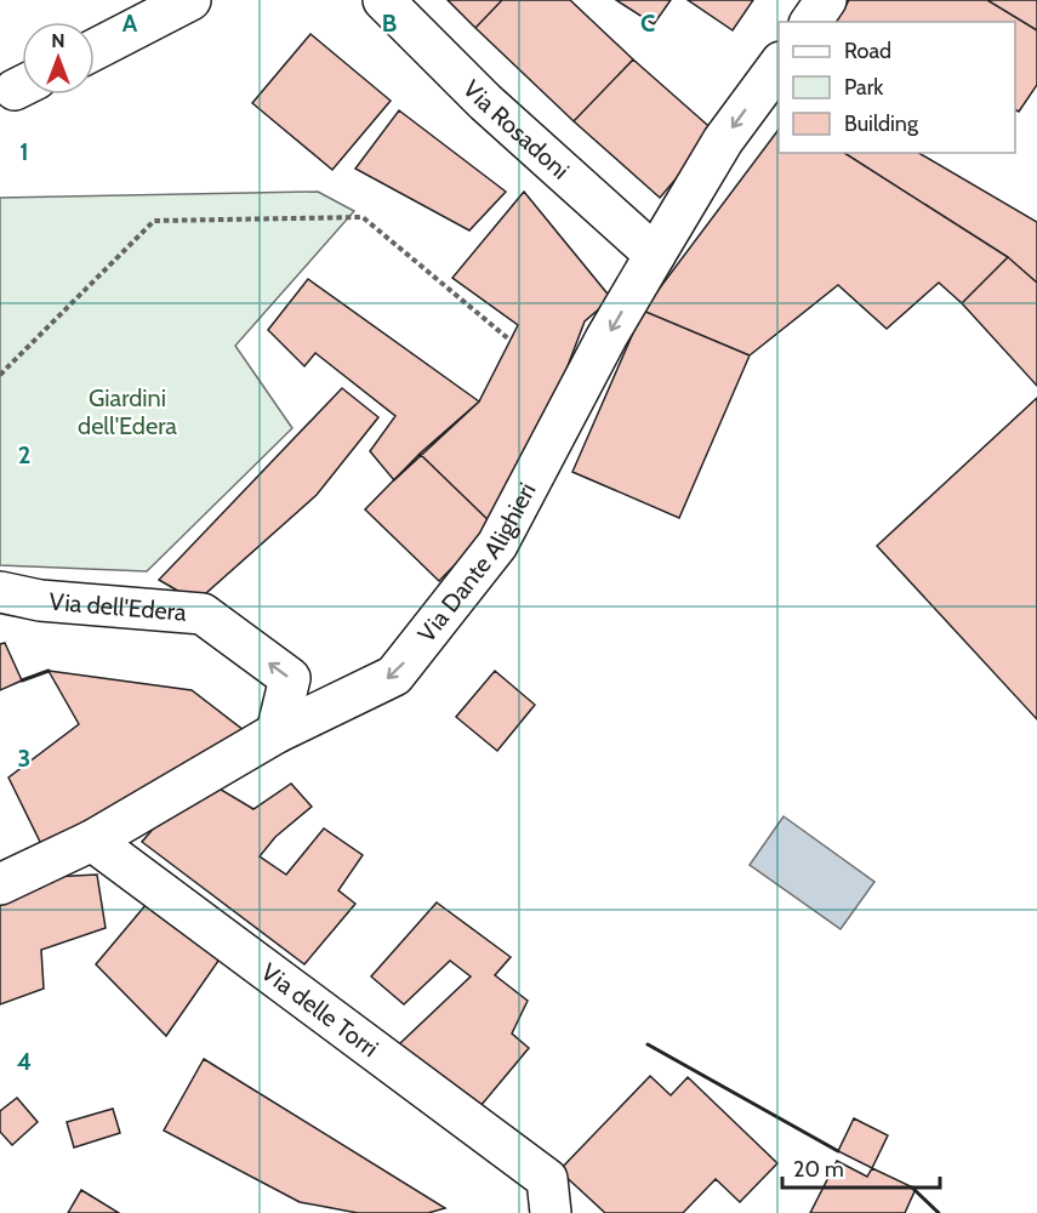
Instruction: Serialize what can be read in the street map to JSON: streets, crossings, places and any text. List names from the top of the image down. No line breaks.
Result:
{"streets":{"street":["Via Rosadoni","Via Dante Alighieri","Via dell'Edera","Via delle Torri"]},"crossings":[["Via Rosadoni","Via Dante Alighieri"],["Via Dante Alighieri","Via dell'Edera"],["Via Dante Alighieri","Via delle Torri"]],"one_way":["Via Dante Alighieri","Via dell'Edera"],"parks":["Giardini dell'Edera"],"legend":["Road","Park","Building"],"scale_bar":"20 m","north":"top","grid":{"columns":["A","B","C"],"rows":["1","2","3","4"]}}
